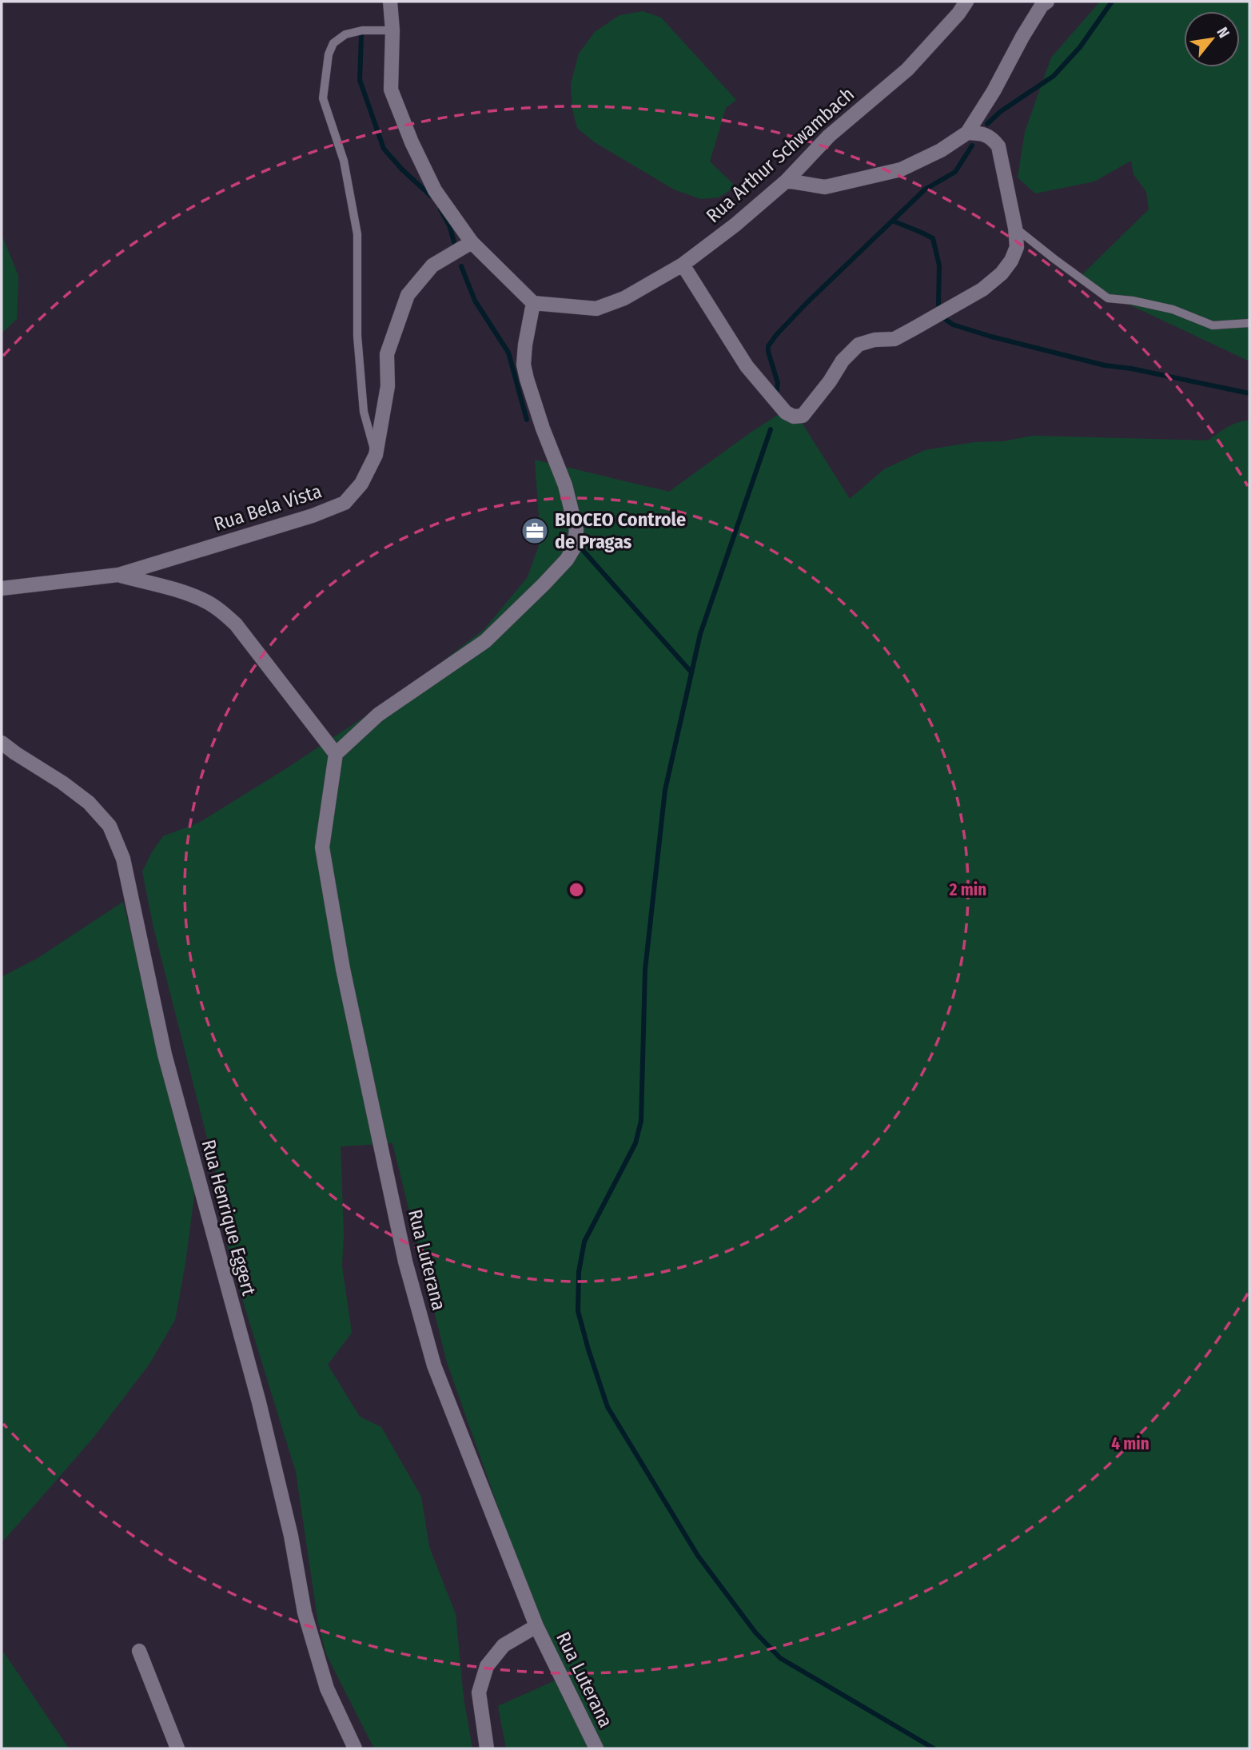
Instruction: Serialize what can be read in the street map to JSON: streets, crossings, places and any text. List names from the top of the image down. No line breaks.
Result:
{"streets":{"street":["Rua Arthur Schwambach","Rua Bela Vista","Rua Henrique Eggert","Rua Luterana"]},"places":{"office":["BIOCEO Controle de Pragas"]},"north":"top right","rings":["2 min","4 min"]}
